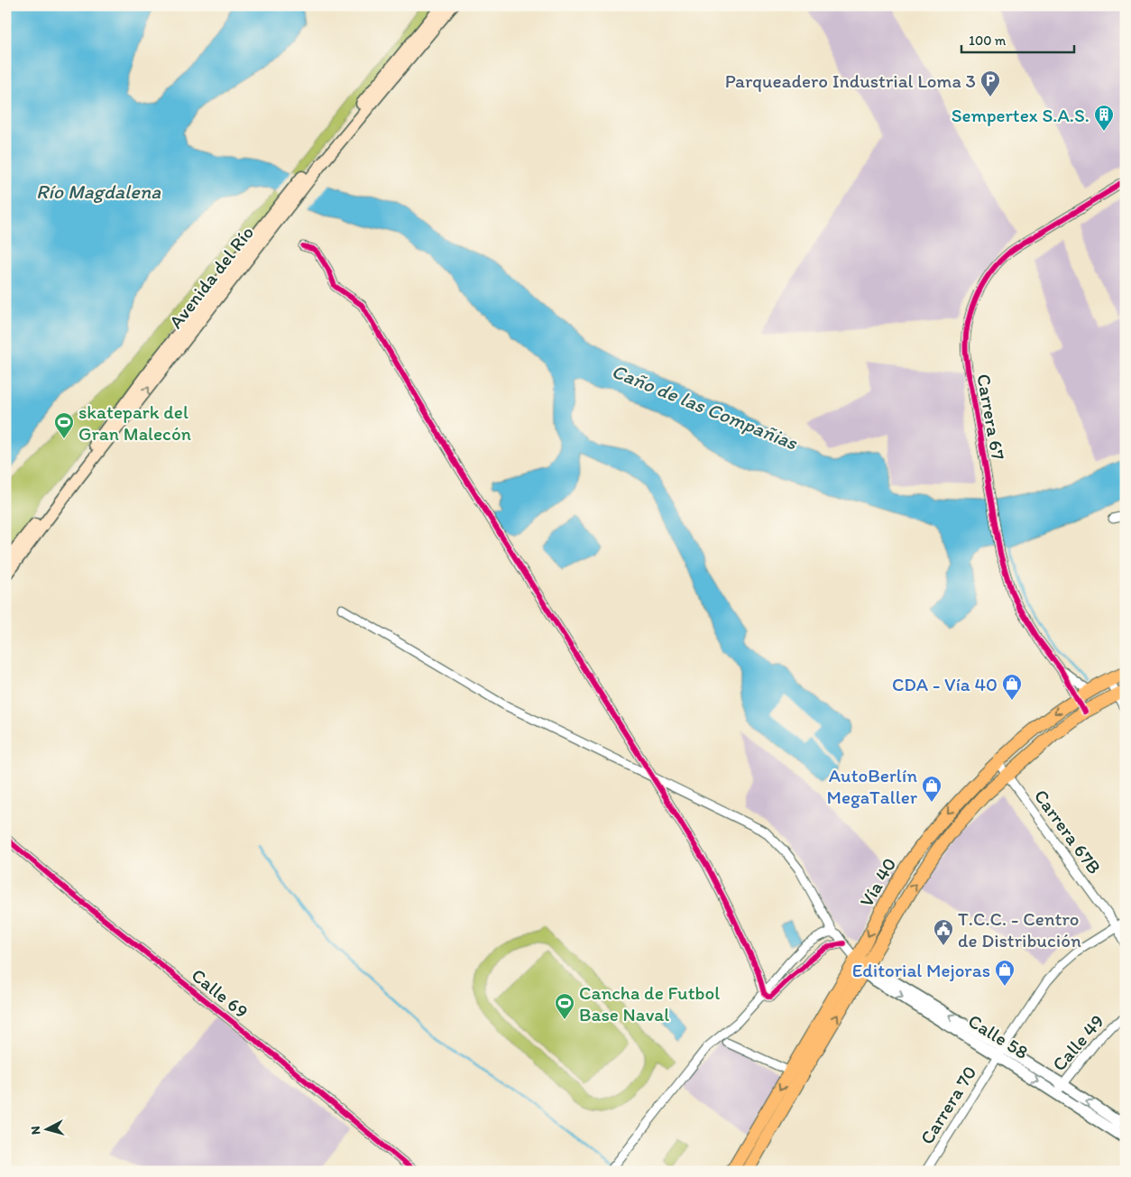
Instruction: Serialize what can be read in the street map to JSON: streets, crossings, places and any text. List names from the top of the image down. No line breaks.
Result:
{"streets":{"highway":["Vía 40"],"main road":["Avenida del Río"],"street":["Carrera 67","Carrera 67B","Calle 69","Calle 58","Calle 49","Carrera 70"]},"crossings":[["Carrera 67","Vía 40"],["Carrera 67B","Vía 40"],["Carrera 67B","Carrera 70"],["Vía 40","Calle 58"],["Calle 58","Calle 49"],["Calle 58","Carrera 70"]],"water":["Río Magdalena","Caño de las Compañias"],"places":{"parking":["Parqueadero Industrial Loma 3"],"building":["Sempertex S.A.S."],"sports":["skatepark del Gran Malecón","Cancha de Futbol Base Naval"],"shop":["CDA - Vía 40","AutoBerlín MegaTaller","Editorial Mejoras"],"public building":["T.C.C. - Centro de Distribución"]},"scale_bar":"100 m","north":"left"}
